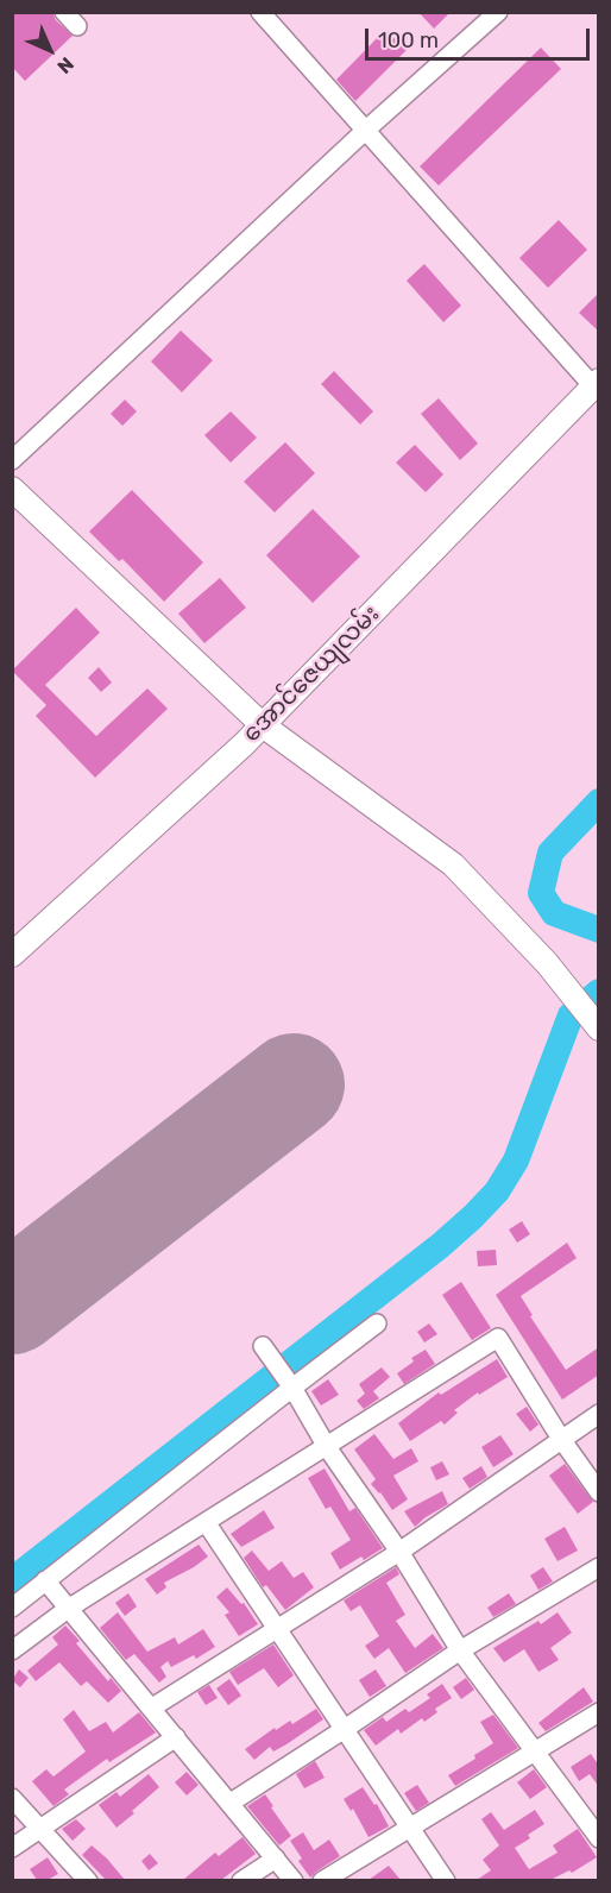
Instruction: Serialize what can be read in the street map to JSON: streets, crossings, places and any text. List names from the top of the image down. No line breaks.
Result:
{"streets":{"street":["အောင်ဇေယျလမ်း"]},"scale_bar":"100 m","north":"bottom right"}
